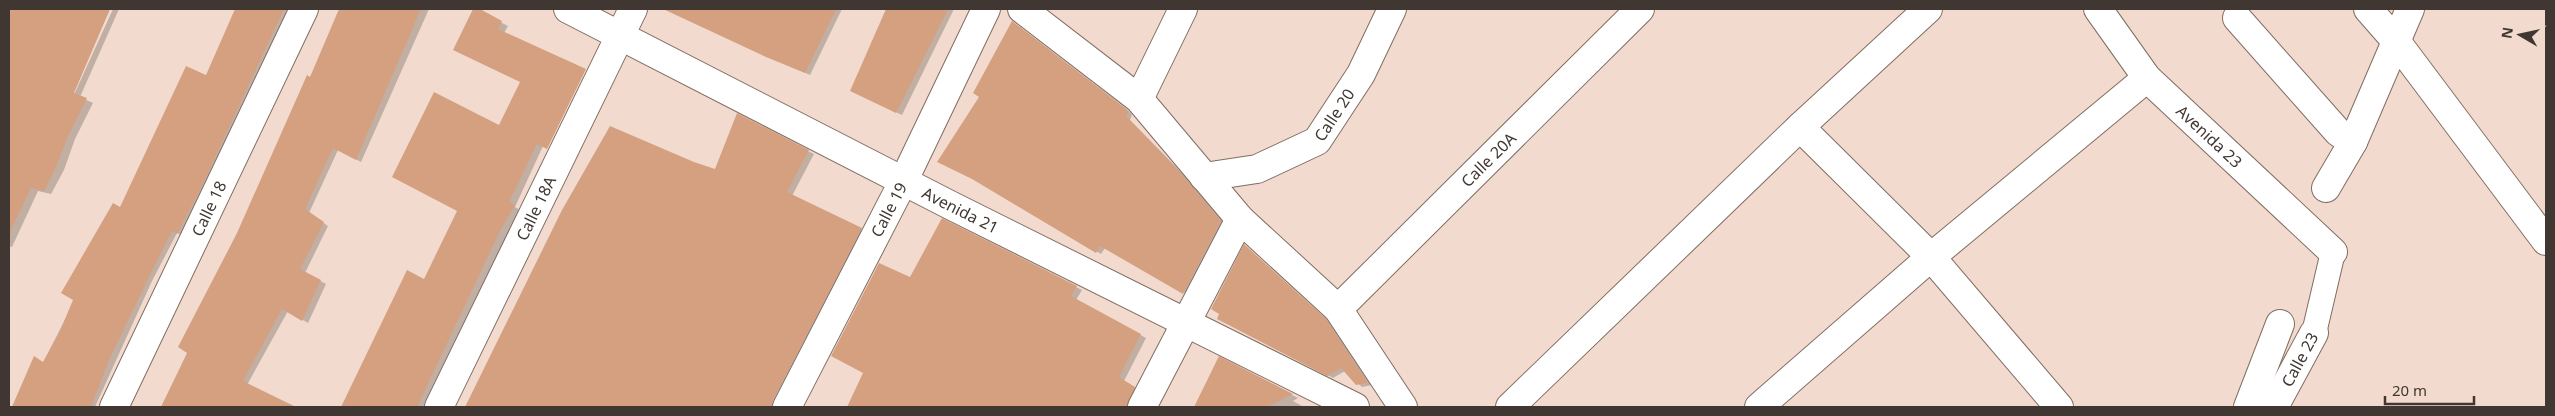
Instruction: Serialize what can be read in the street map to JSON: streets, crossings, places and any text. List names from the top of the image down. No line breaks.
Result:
{"streets":{"street":["Calle 20","Avenida 23","Calle 20A","Calle 18","Calle 18A","Calle 19","Avenida 21","Calle 23"]},"crossings":[["Avenida 23","Calle 23"],["Calle 18A","Avenida 21"],["Calle 19","Avenida 21"]],"scale_bar":"20 m","north":"left"}
